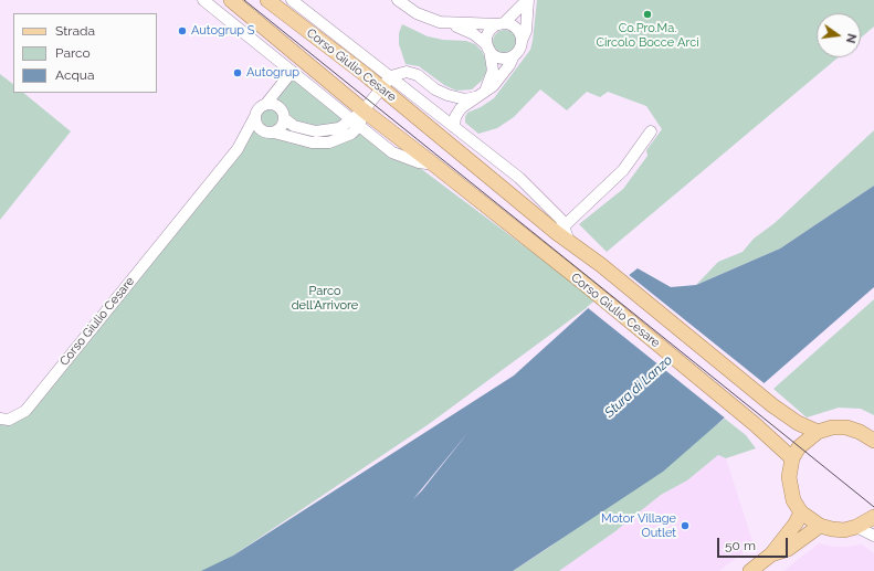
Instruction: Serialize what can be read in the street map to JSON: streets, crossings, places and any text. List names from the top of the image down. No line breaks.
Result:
{"streets":{"main road":["Corso Giulio Cesare"]},"water":["Stura di Lanzo"],"parks":["Parco dell'Arrivore"],"places":["Co.Pro.Ma. Circolo Bocce Arci","Autogrup S","Autogrup","Motor Village Outlet"],"legend":["Strada","Parco","Acqua"],"scale_bar":"50 m","north":"right"}
